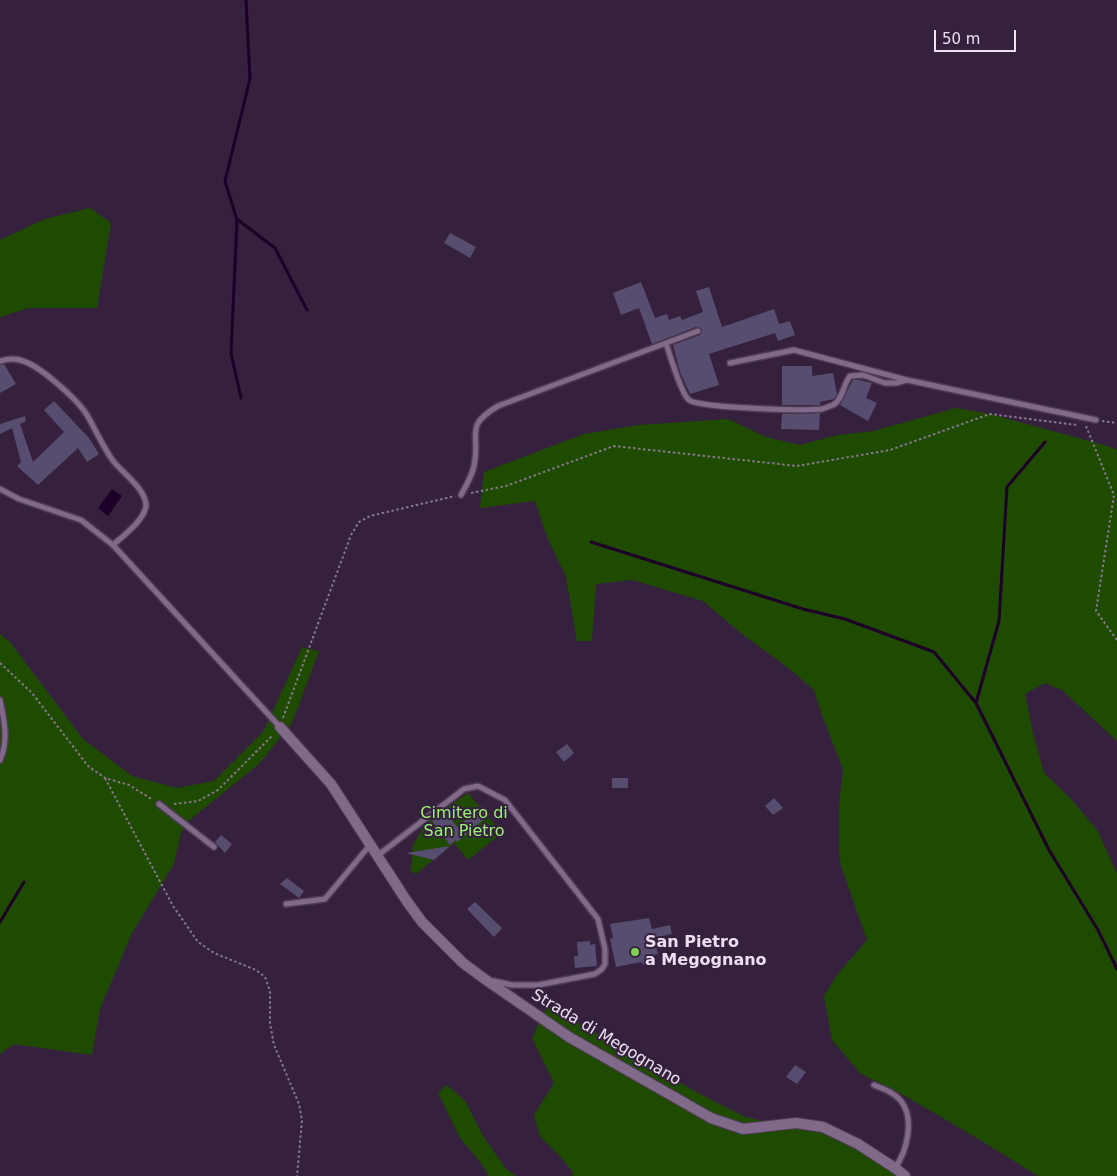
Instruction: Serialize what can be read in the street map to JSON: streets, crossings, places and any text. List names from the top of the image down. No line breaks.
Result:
{"streets":{"street":["Strada di Megognano"]},"parks":["Cimitero di San Pietro"],"places":["San Pietro a Megognano"],"scale_bar":"50 m"}
